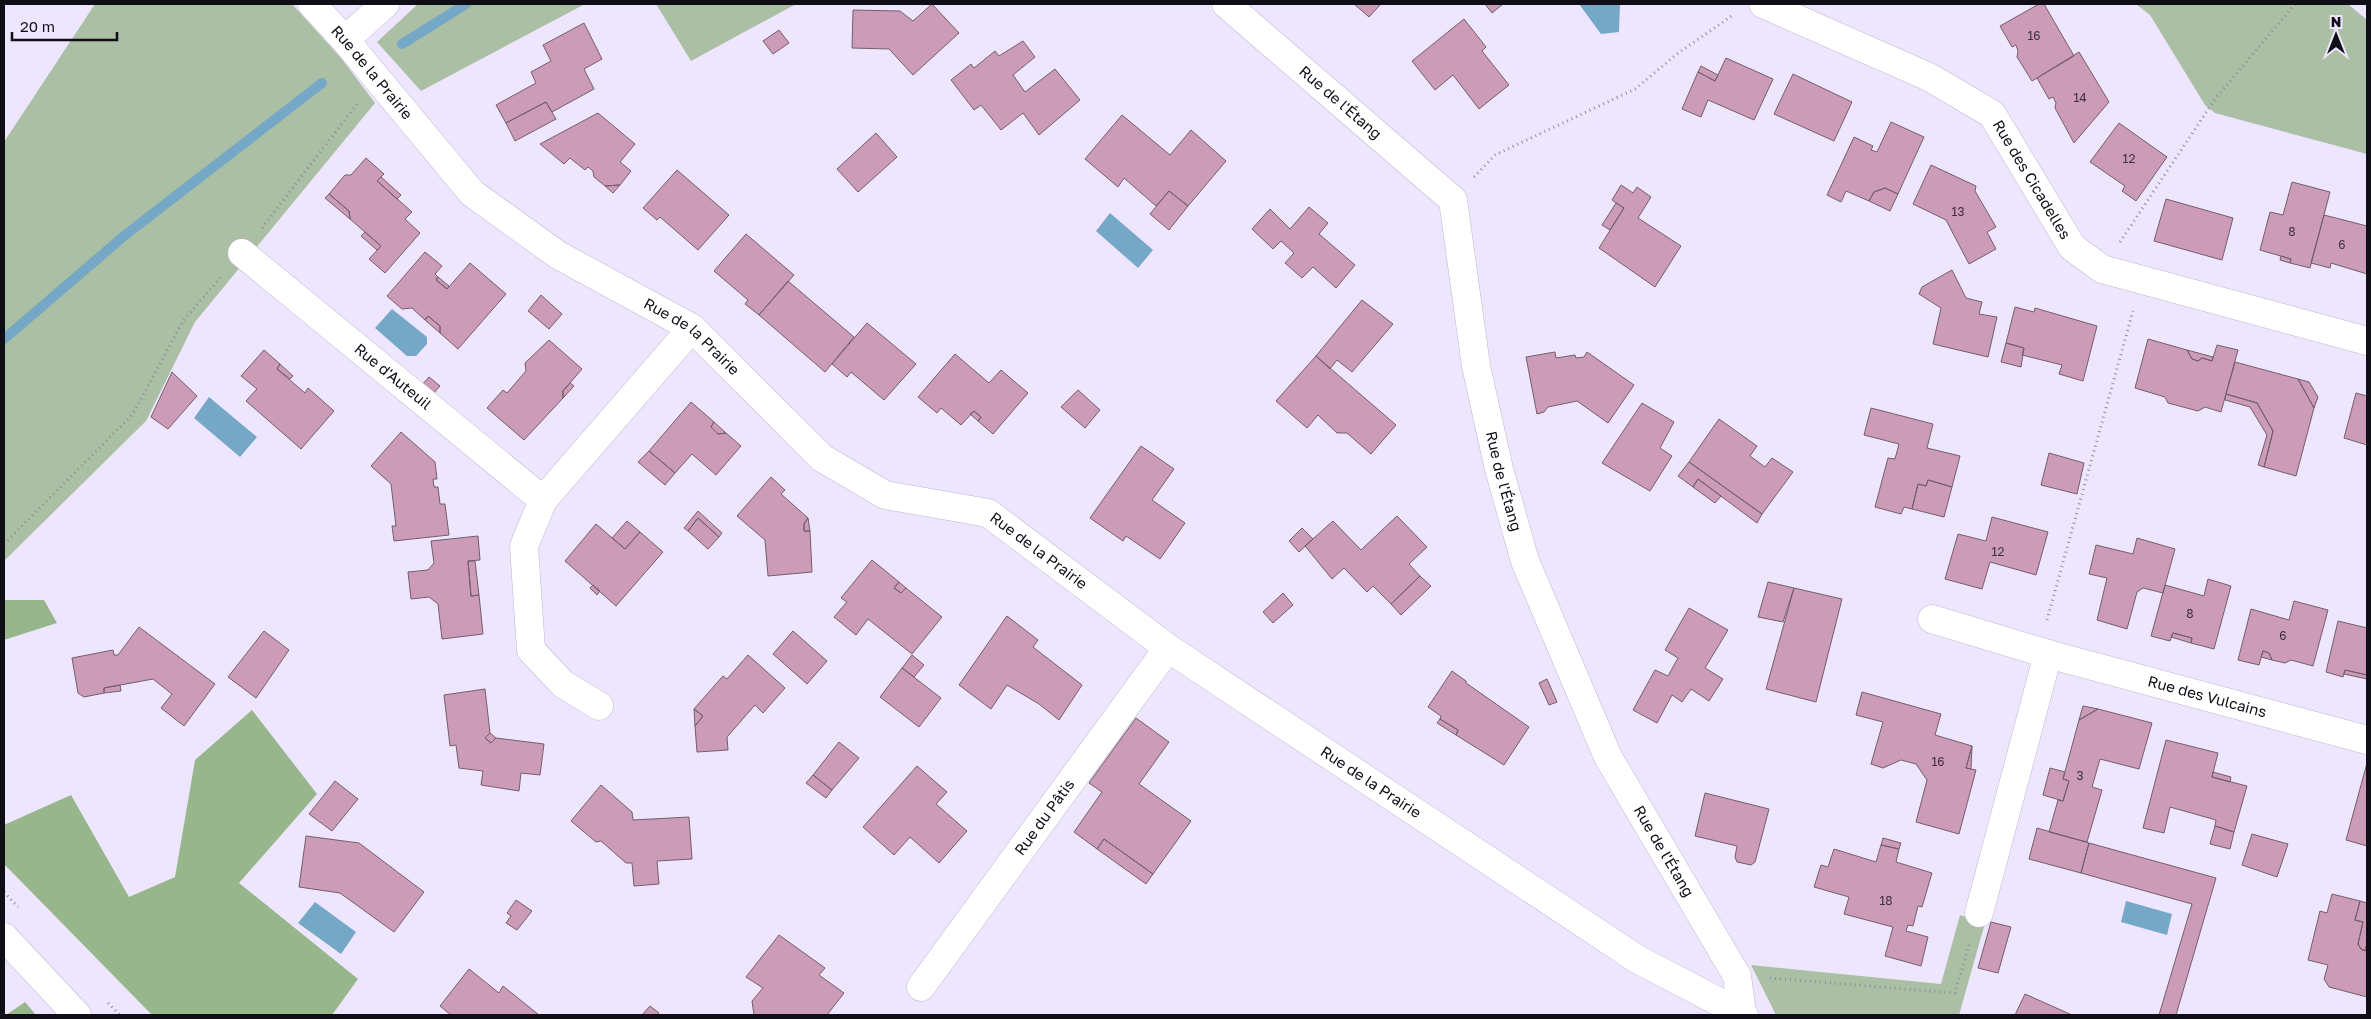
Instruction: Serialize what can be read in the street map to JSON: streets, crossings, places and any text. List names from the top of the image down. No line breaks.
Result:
{"streets":{"street":["Rue de la Prairie","Rue de l'Étang","Rue des Cicadelles","Rue d'Auteuil","Rue des Vulcains","Rue du Pâtis"]},"crossings":[["Rue de la Prairie","Rue de l'Étang"],["Rue de la Prairie","Rue du Pâtis"]],"house_numbers":["16","14","12","13","8","6","12","8","6","16","3","18"],"scale_bar":"20 m","north":"top"}
